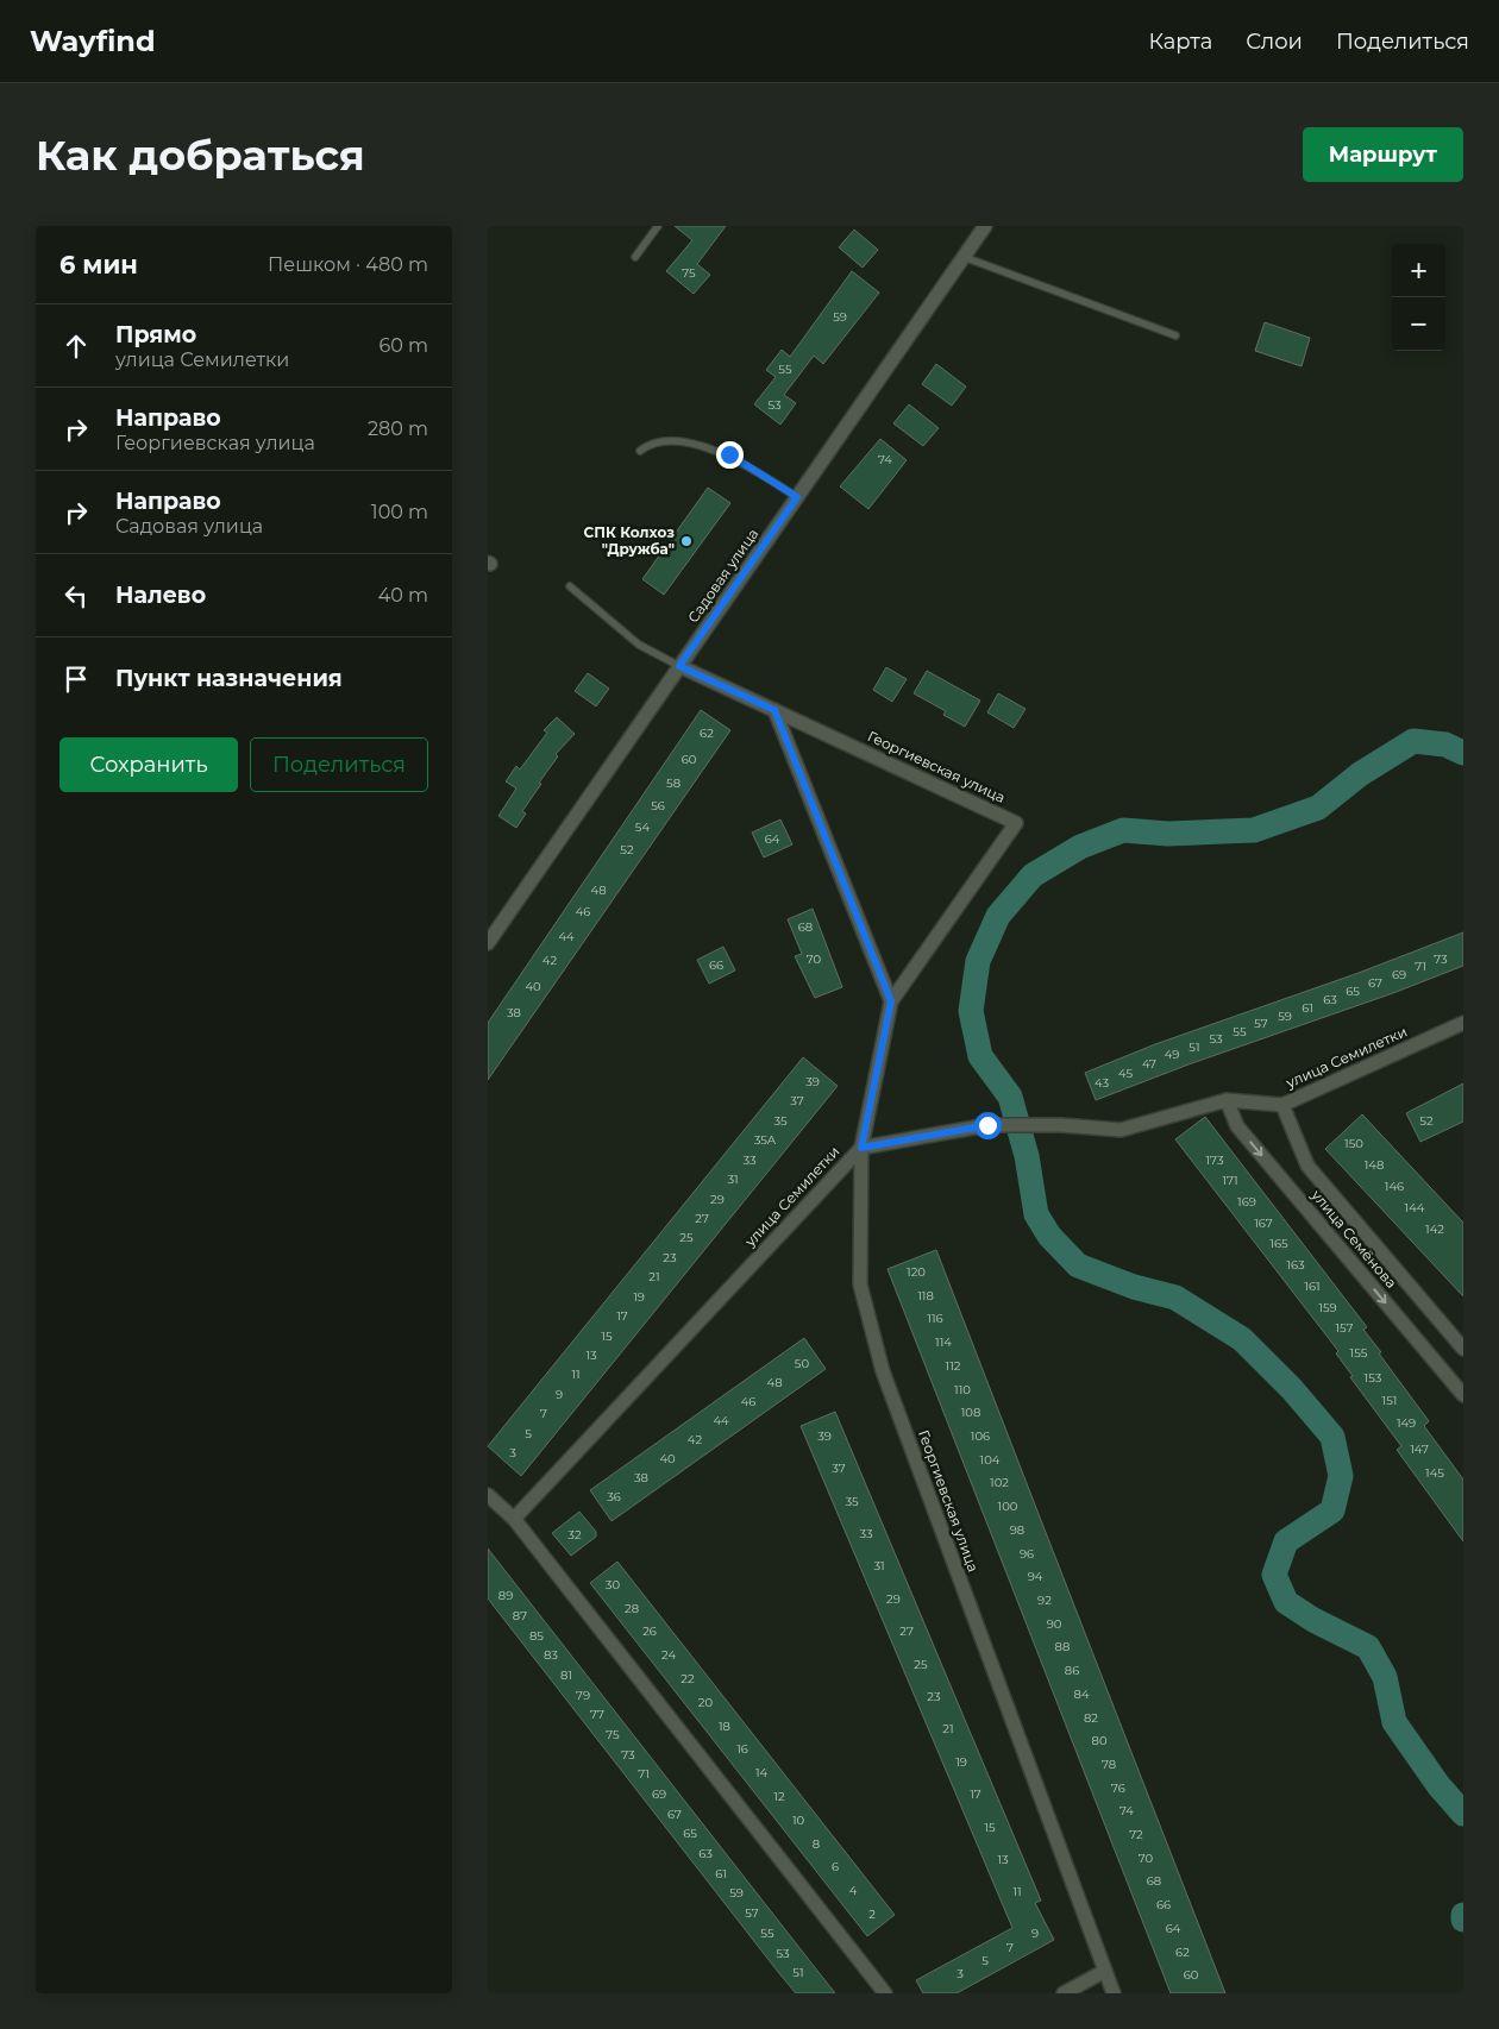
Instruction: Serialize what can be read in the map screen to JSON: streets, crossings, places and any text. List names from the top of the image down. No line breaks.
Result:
{"streets":{"street":["Садовая улица","Георгиевская улица","улица Семилетки","улица Семёнова"]},"crossings":[["Садовая улица","Георгиевская улица"],["Георгиевская улица","улица Семилетки"],["улица Семилетки","улица Семёнова"]],"places":["СПК Колхоз \"Дружба\""],"house_numbers":["75","59","55","53","74","62","60","58","56","54","64","52","48","46","68","44","70","73","42","66","71","69","67","40","65","63","61","38","59","57","55","53","51","49","47","45","39","43","37","35","52","35А","150","33","173","148","31","171","146","29","169","144","27","167","142","25","165","23","163","120","21","161","118","19","159","17","116","157","15","114","155","13","50","112","11","153","48","110","9","151","46","108","7","44","149","5","39","106","42","147","3","40","104","37","145","38","102","36","35","100","98","33","32","96","31","94","30","89","29","92","28","87","90","26","27","85","88","83","24","25","86","81","22","84","79","23","20","77","82","18","21","75","80","16","73","19","78","14","71","76","69","17","12","74","67","10","15","65","72","8","63","70","13","6","61","68","4","11","59","66","57","2","64","55","9","7","62","53","5","51","3","60"],"page":{"header":"Wayfind","nav":["Карта","Слои","Поделиться"],"buttons":["Маршрут",["Сохранить","Поделиться"]],"title":"Как добраться","heading":["6 мин","Пешком · 480 m"],"map_buttons":["+","−"],"list":[["Прямо","улица Семилетки","60 m"],["Направо","Георгиевская улица","280 m"],["Направо","Садовая улица","100 m"],["Налево","40 m"],"Пункт назначения"]}}
